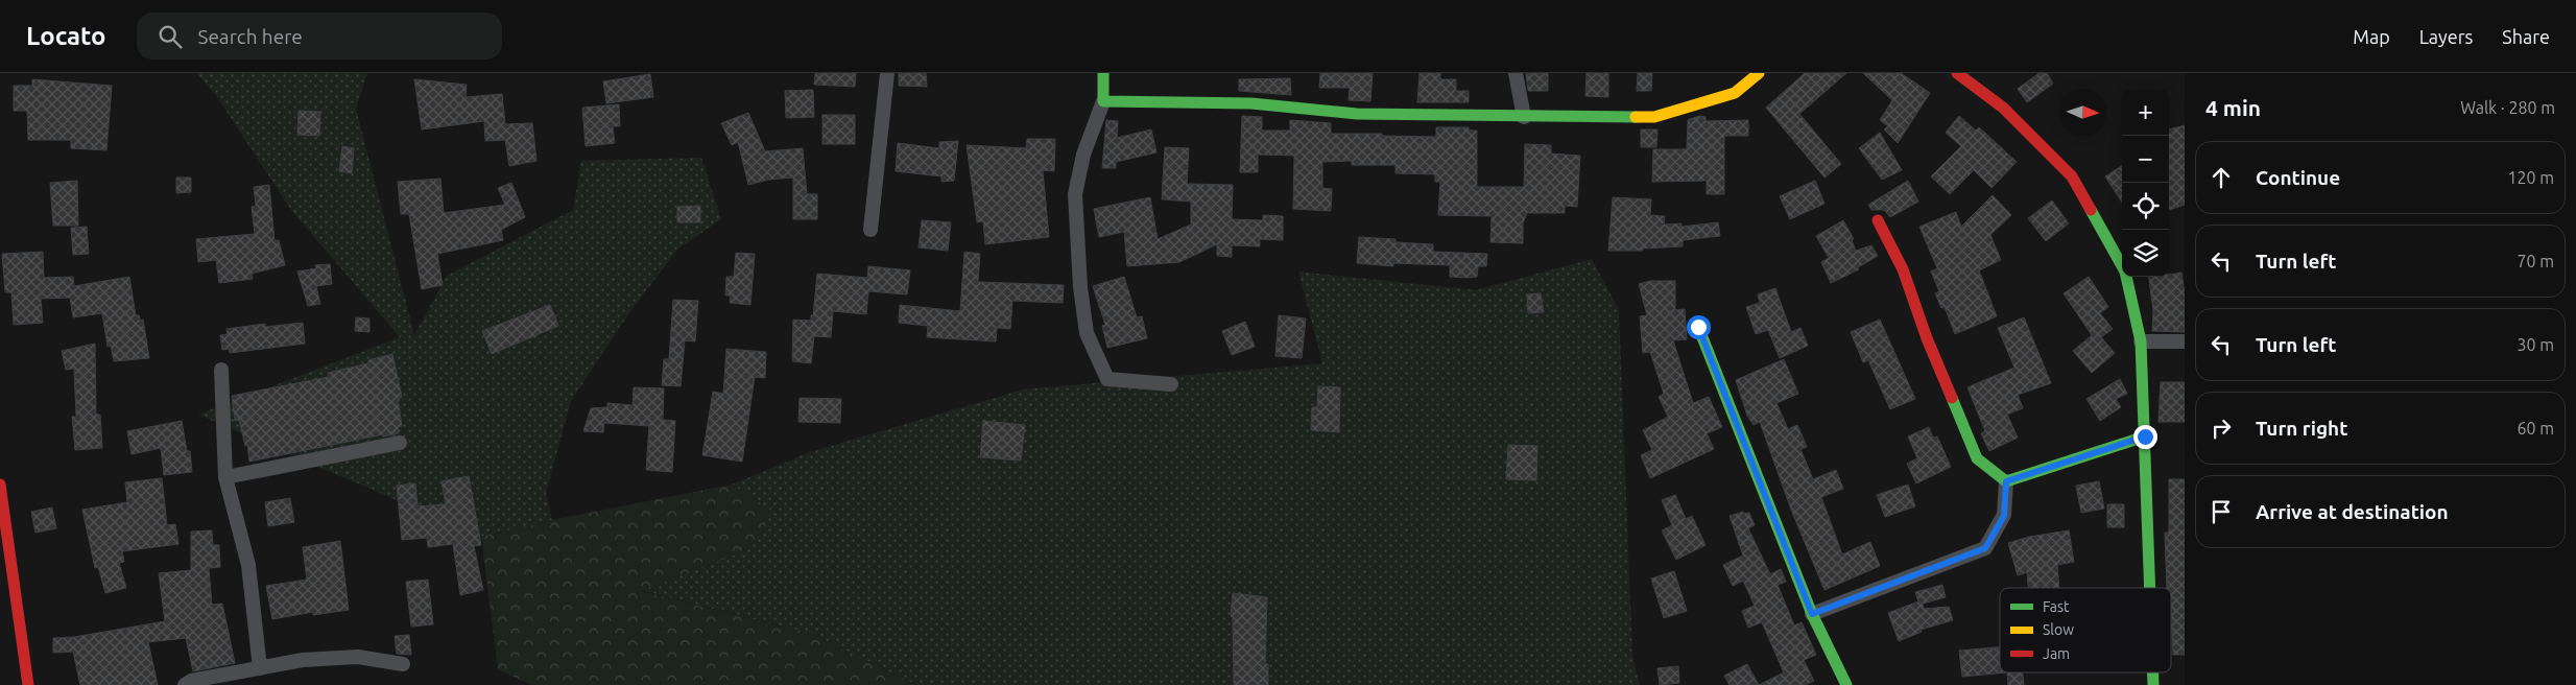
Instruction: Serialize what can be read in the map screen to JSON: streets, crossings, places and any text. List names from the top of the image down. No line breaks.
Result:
{"legend":["Fast","Slow","Jam"],"north":"right","page":{"header":"Locato","search":"Search here","nav":["Map","Layers","Share"],"heading":["4 min","Walk · 280 m"],"map_buttons":["+","−"],"list":[["Continue","120 m"],["Turn left","70 m"],["Turn left","30 m"],["Turn right","60 m"],"Arrive at destination"]}}
